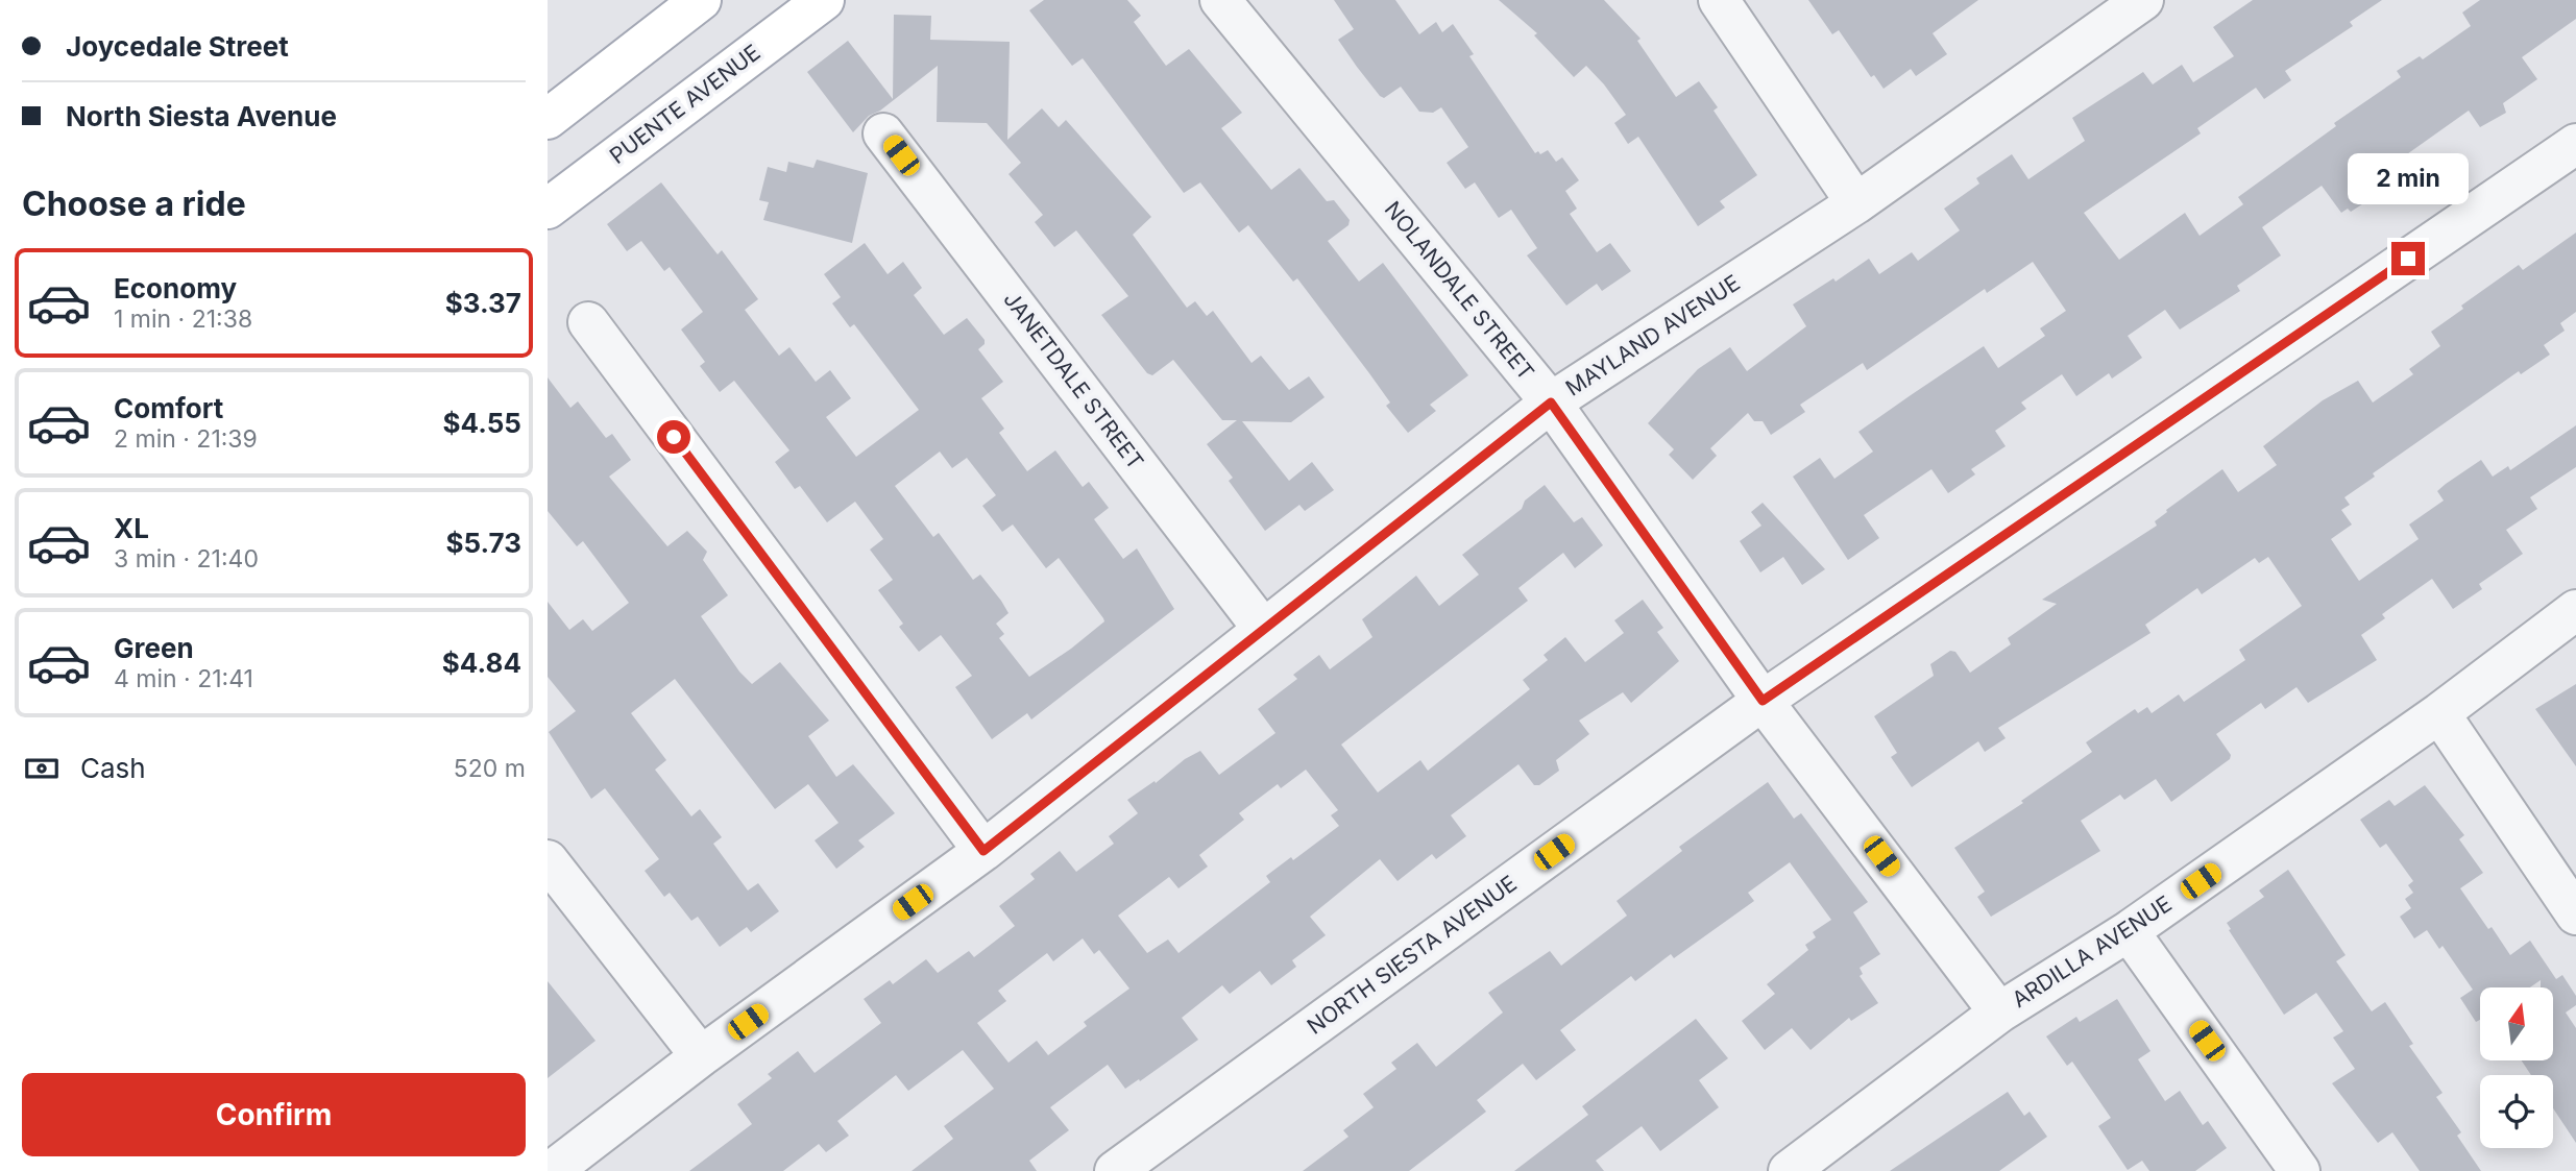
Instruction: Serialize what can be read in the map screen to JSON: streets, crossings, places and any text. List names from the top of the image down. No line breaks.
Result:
{"streets":{"main road":["PUENTE AVENUE"],"street":["NOLANDALE STREET","MAYLAND AVENUE","JANETDALE STREET","ARDILLA AVENUE","NORTH SIESTA AVENUE"]},"crossings":[["NOLANDALE STREET","MAYLAND AVENUE"],["NOLANDALE STREET","ARDILLA AVENUE"],["NOLANDALE STREET","NORTH SIESTA AVENUE"],["MAYLAND AVENUE","JANETDALE STREET"]],"north":"top","page":{"banner":["Joycedale Street","North Siesta Avenue"],"bubble":"2 min","heading":"Choose a ride","list":[{"name":"Economy","note":"1 min · 21:38","value":"$3.37"},{"name":"Comfort","note":"2 min · 21:39","value":"$4.55"},{"name":"XL","note":"3 min · 21:40","value":"$5.73"},{"name":"Green","note":"4 min · 21:41","value":"$4.84"}],"pay":["Cash","520 m"],"buttons":"Confirm"}}
